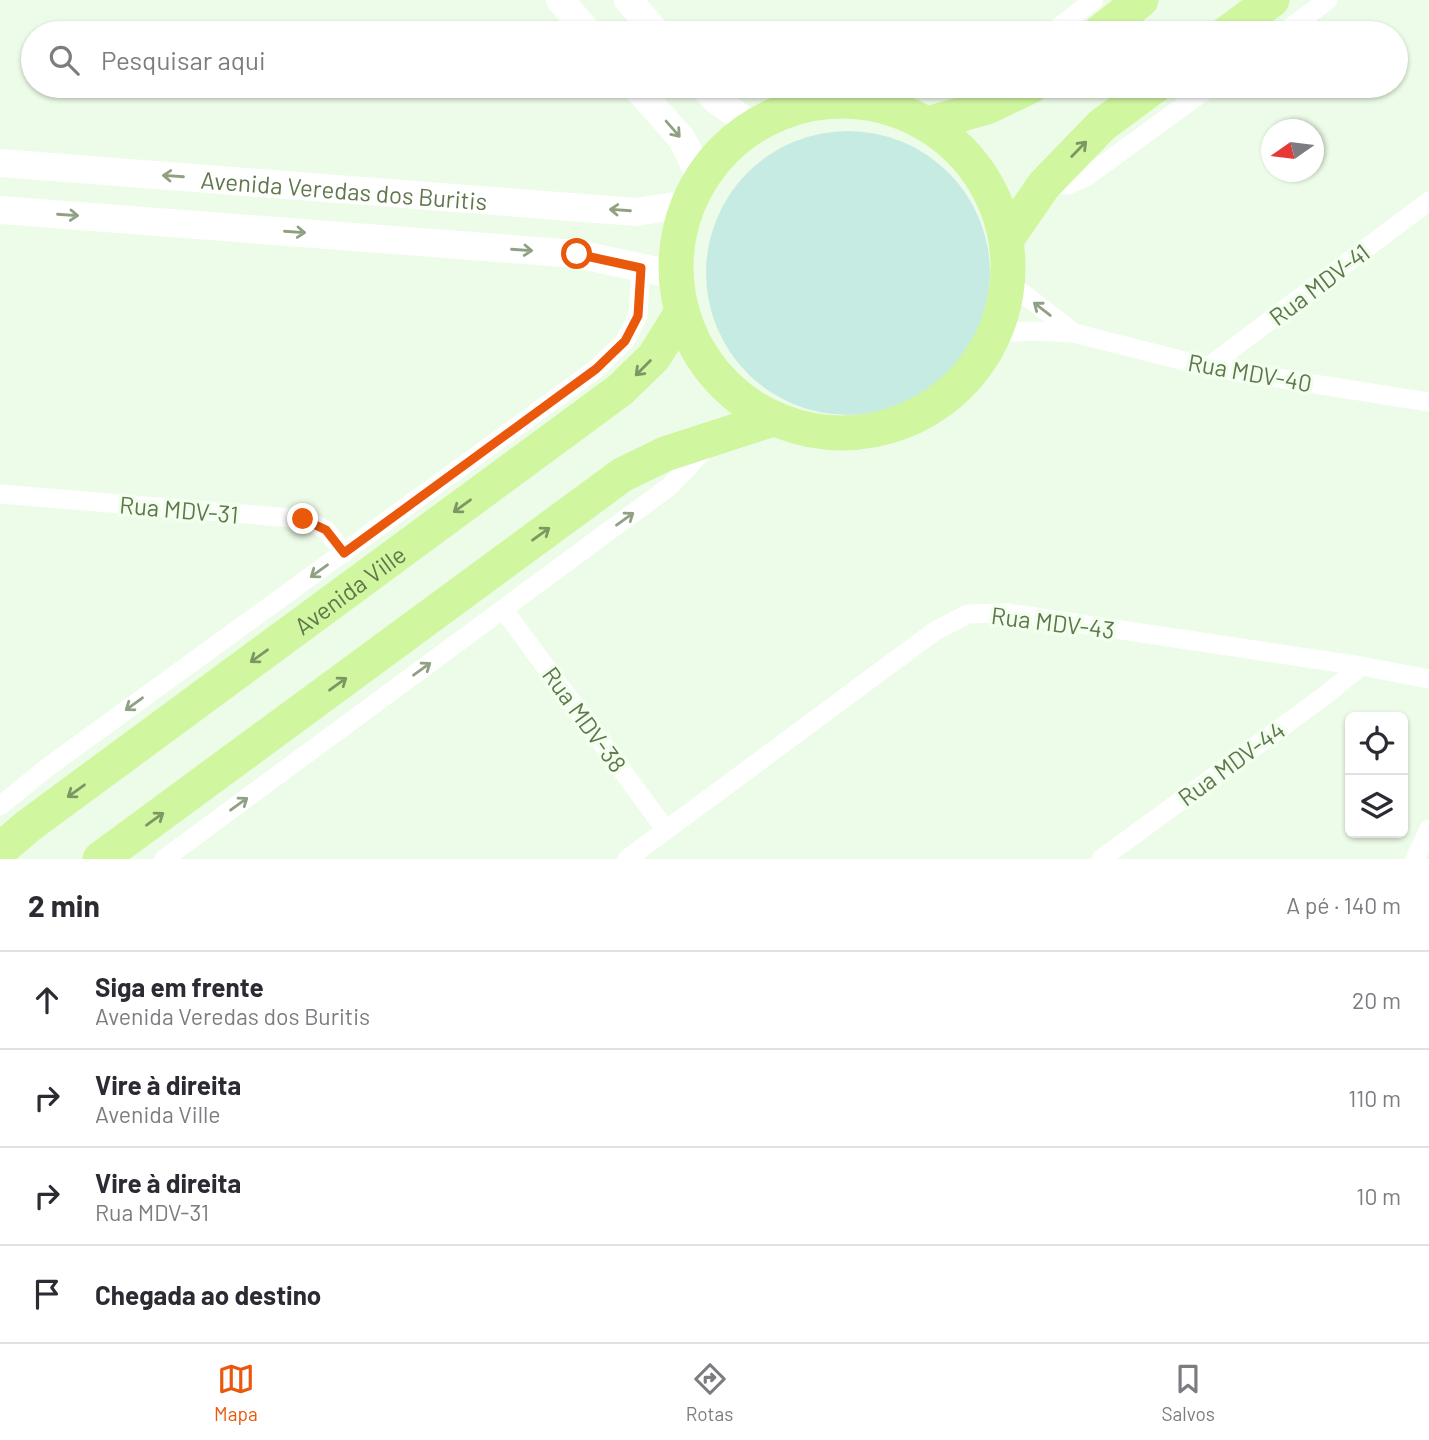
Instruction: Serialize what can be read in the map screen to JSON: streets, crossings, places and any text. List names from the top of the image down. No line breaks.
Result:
{"streets":{"highway":["Avenida Ville"],"street":["Avenida Veredas dos Buritis","Rua MDV-41","Rua MDV-40","Rua MDV-31","Rua MDV-43","Rua MDV-38","Rua MDV-44"]},"crossings":[["Avenida Veredas dos Buritis","Avenida Ville"],["Rua MDV-41","Rua MDV-40"],["Rua MDV-31","Avenida Ville"],["Rua MDV-43","Rua MDV-38"],["Rua MDV-43","Rua MDV-44"]],"north":"left","page":{"search":"Pesquisar aqui","heading":["2 min","A pé · 140 m"],"list":[["Siga em frente","Avenida Veredas dos Buritis","20 m"],["Vire à direita","Avenida Ville","110 m"],["Vire à direita","Rua MDV-31","10 m"],"Chegada ao destino"],"nav":["Mapa","Rotas","Salvos"]}}
